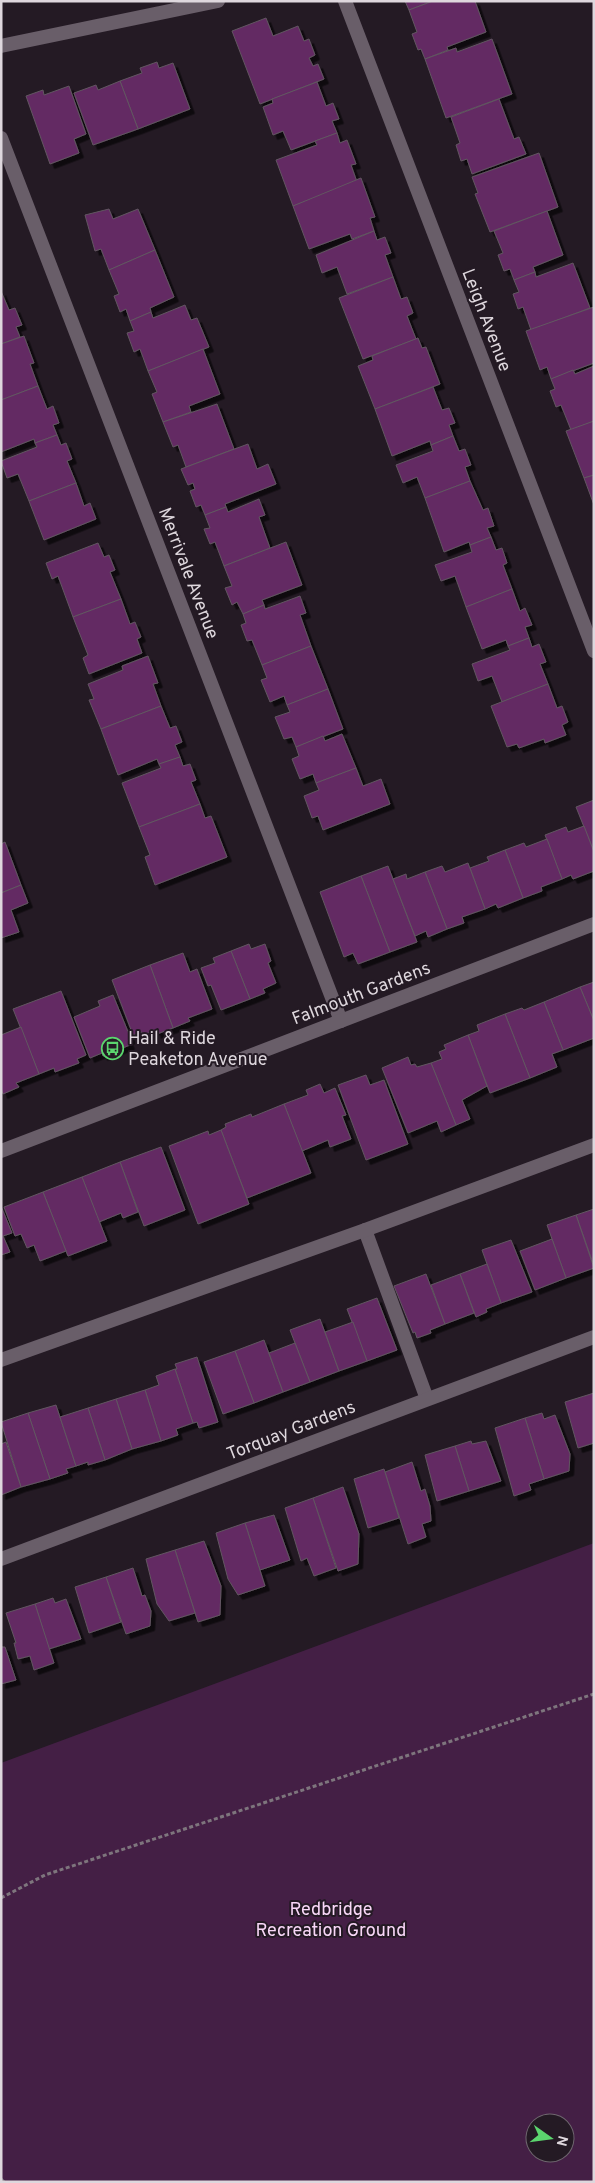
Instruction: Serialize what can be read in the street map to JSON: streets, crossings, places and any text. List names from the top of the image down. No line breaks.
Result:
{"streets":{"street":["Leigh Avenue","Merrivale Avenue","Falmouth Gardens","Torquay Gardens"]},"crossings":[["Merrivale Avenue","Falmouth Gardens"]],"parks":["Redbridge Recreation Ground"],"places":{"bus stop":["Hail & Ride Peaketon Avenue"]},"north":"right"}
